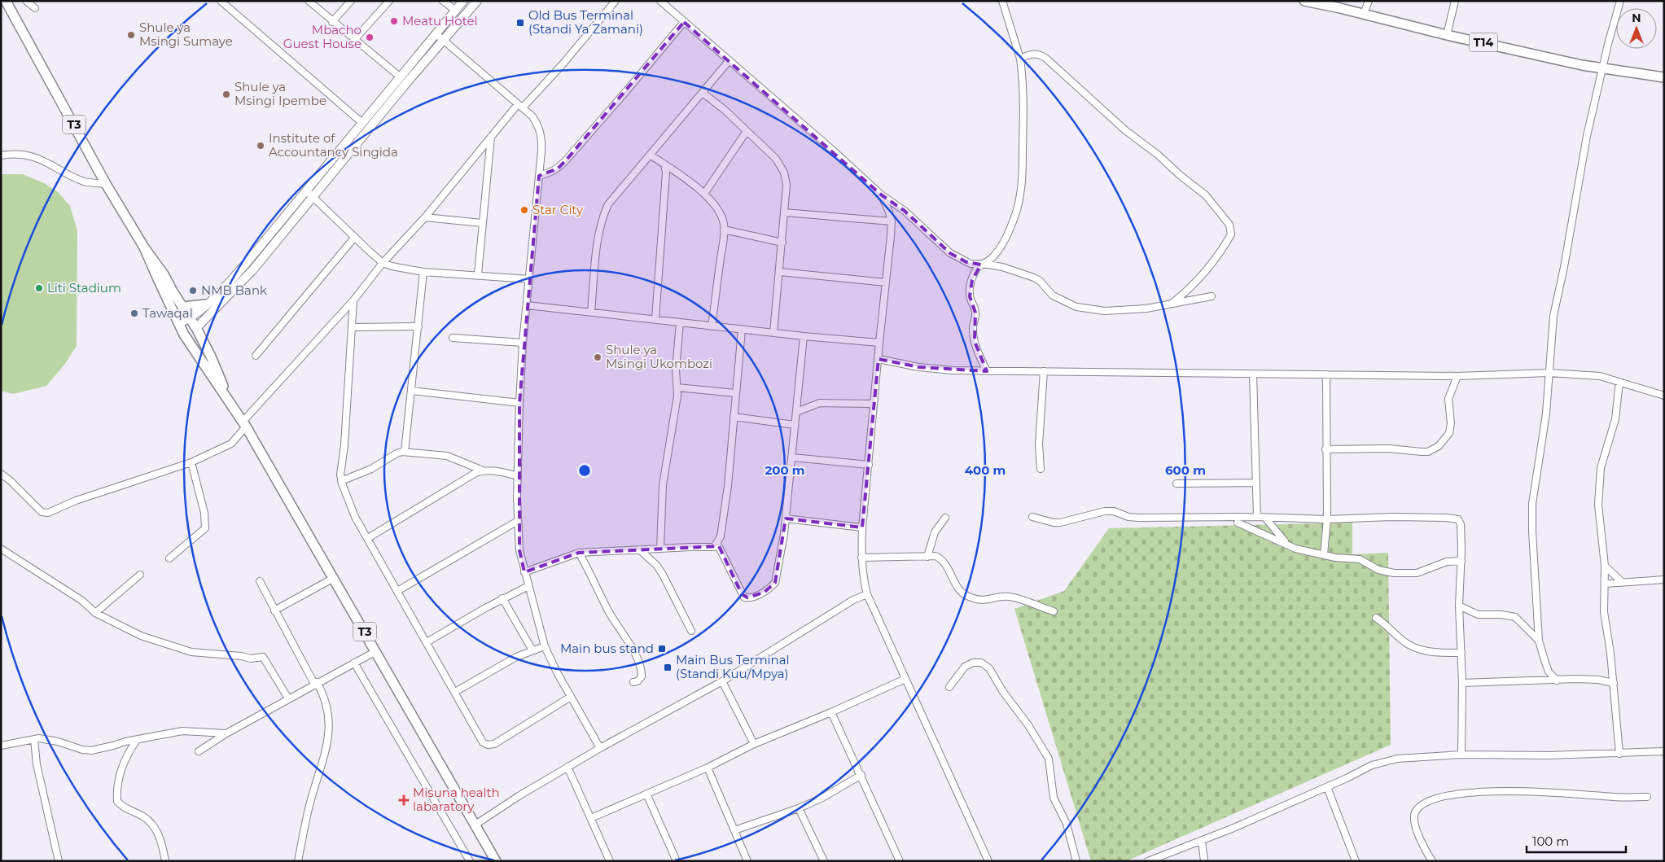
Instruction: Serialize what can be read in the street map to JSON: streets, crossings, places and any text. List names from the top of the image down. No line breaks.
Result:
{"streets":{"highway":["T14","T3"]},"places":{"other":["Meatu Hotel","Shule ya Msingi Sumaye","Mbacho Guest House","Shule ya Msingi Ipembe","Institute of Accountancy Singida","Star City","Liti Stadium","NMB Bank","Tawaqal","Shule ya Msingi Ukombozi"],"transit":["Old Bus Terminal (Standi Ya Zamani)","Main bus stand","Main Bus Terminal (Standi Kuu/Mpya)"],"health":["Misuna health labaratory"]},"scale_bar":"100 m","north":"top","rings":["200 m","400 m","600 m"]}
